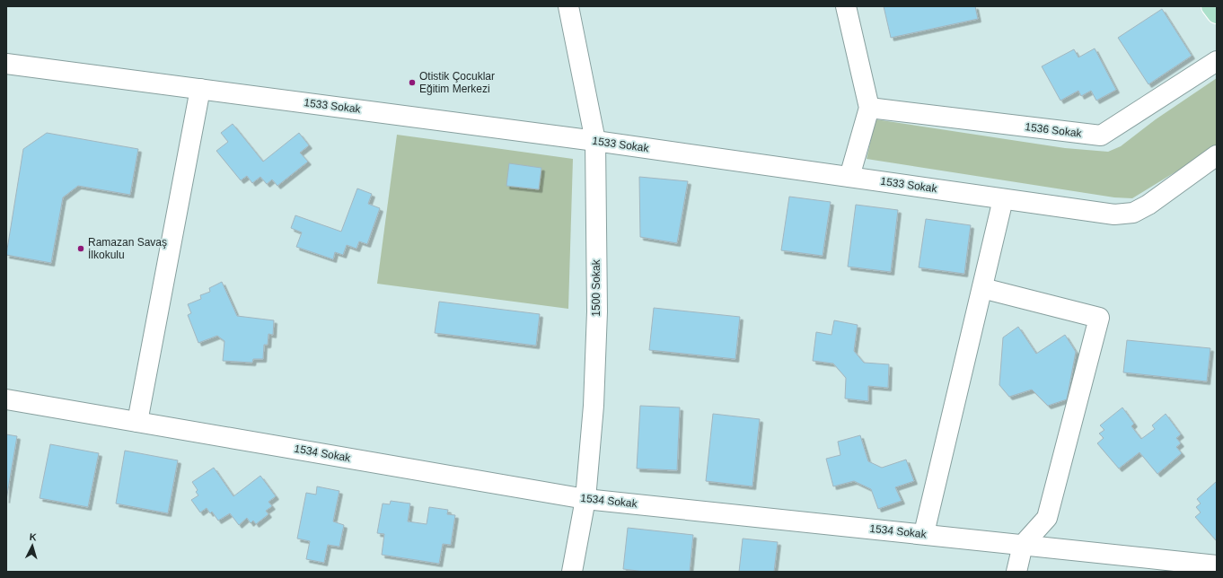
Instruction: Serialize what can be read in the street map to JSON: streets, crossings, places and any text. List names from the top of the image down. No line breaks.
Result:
{"streets":{"street":["1533 Sokak","1536 Sokak","1500 Sokak","1534 Sokak"]},"crossings":[["1533 Sokak","1500 Sokak"],["1500 Sokak","1534 Sokak"]],"places":["Otistik Çocuklar Eğitim Merkezi","Ramazan Savaş İlkokulu"],"north":"top"}
